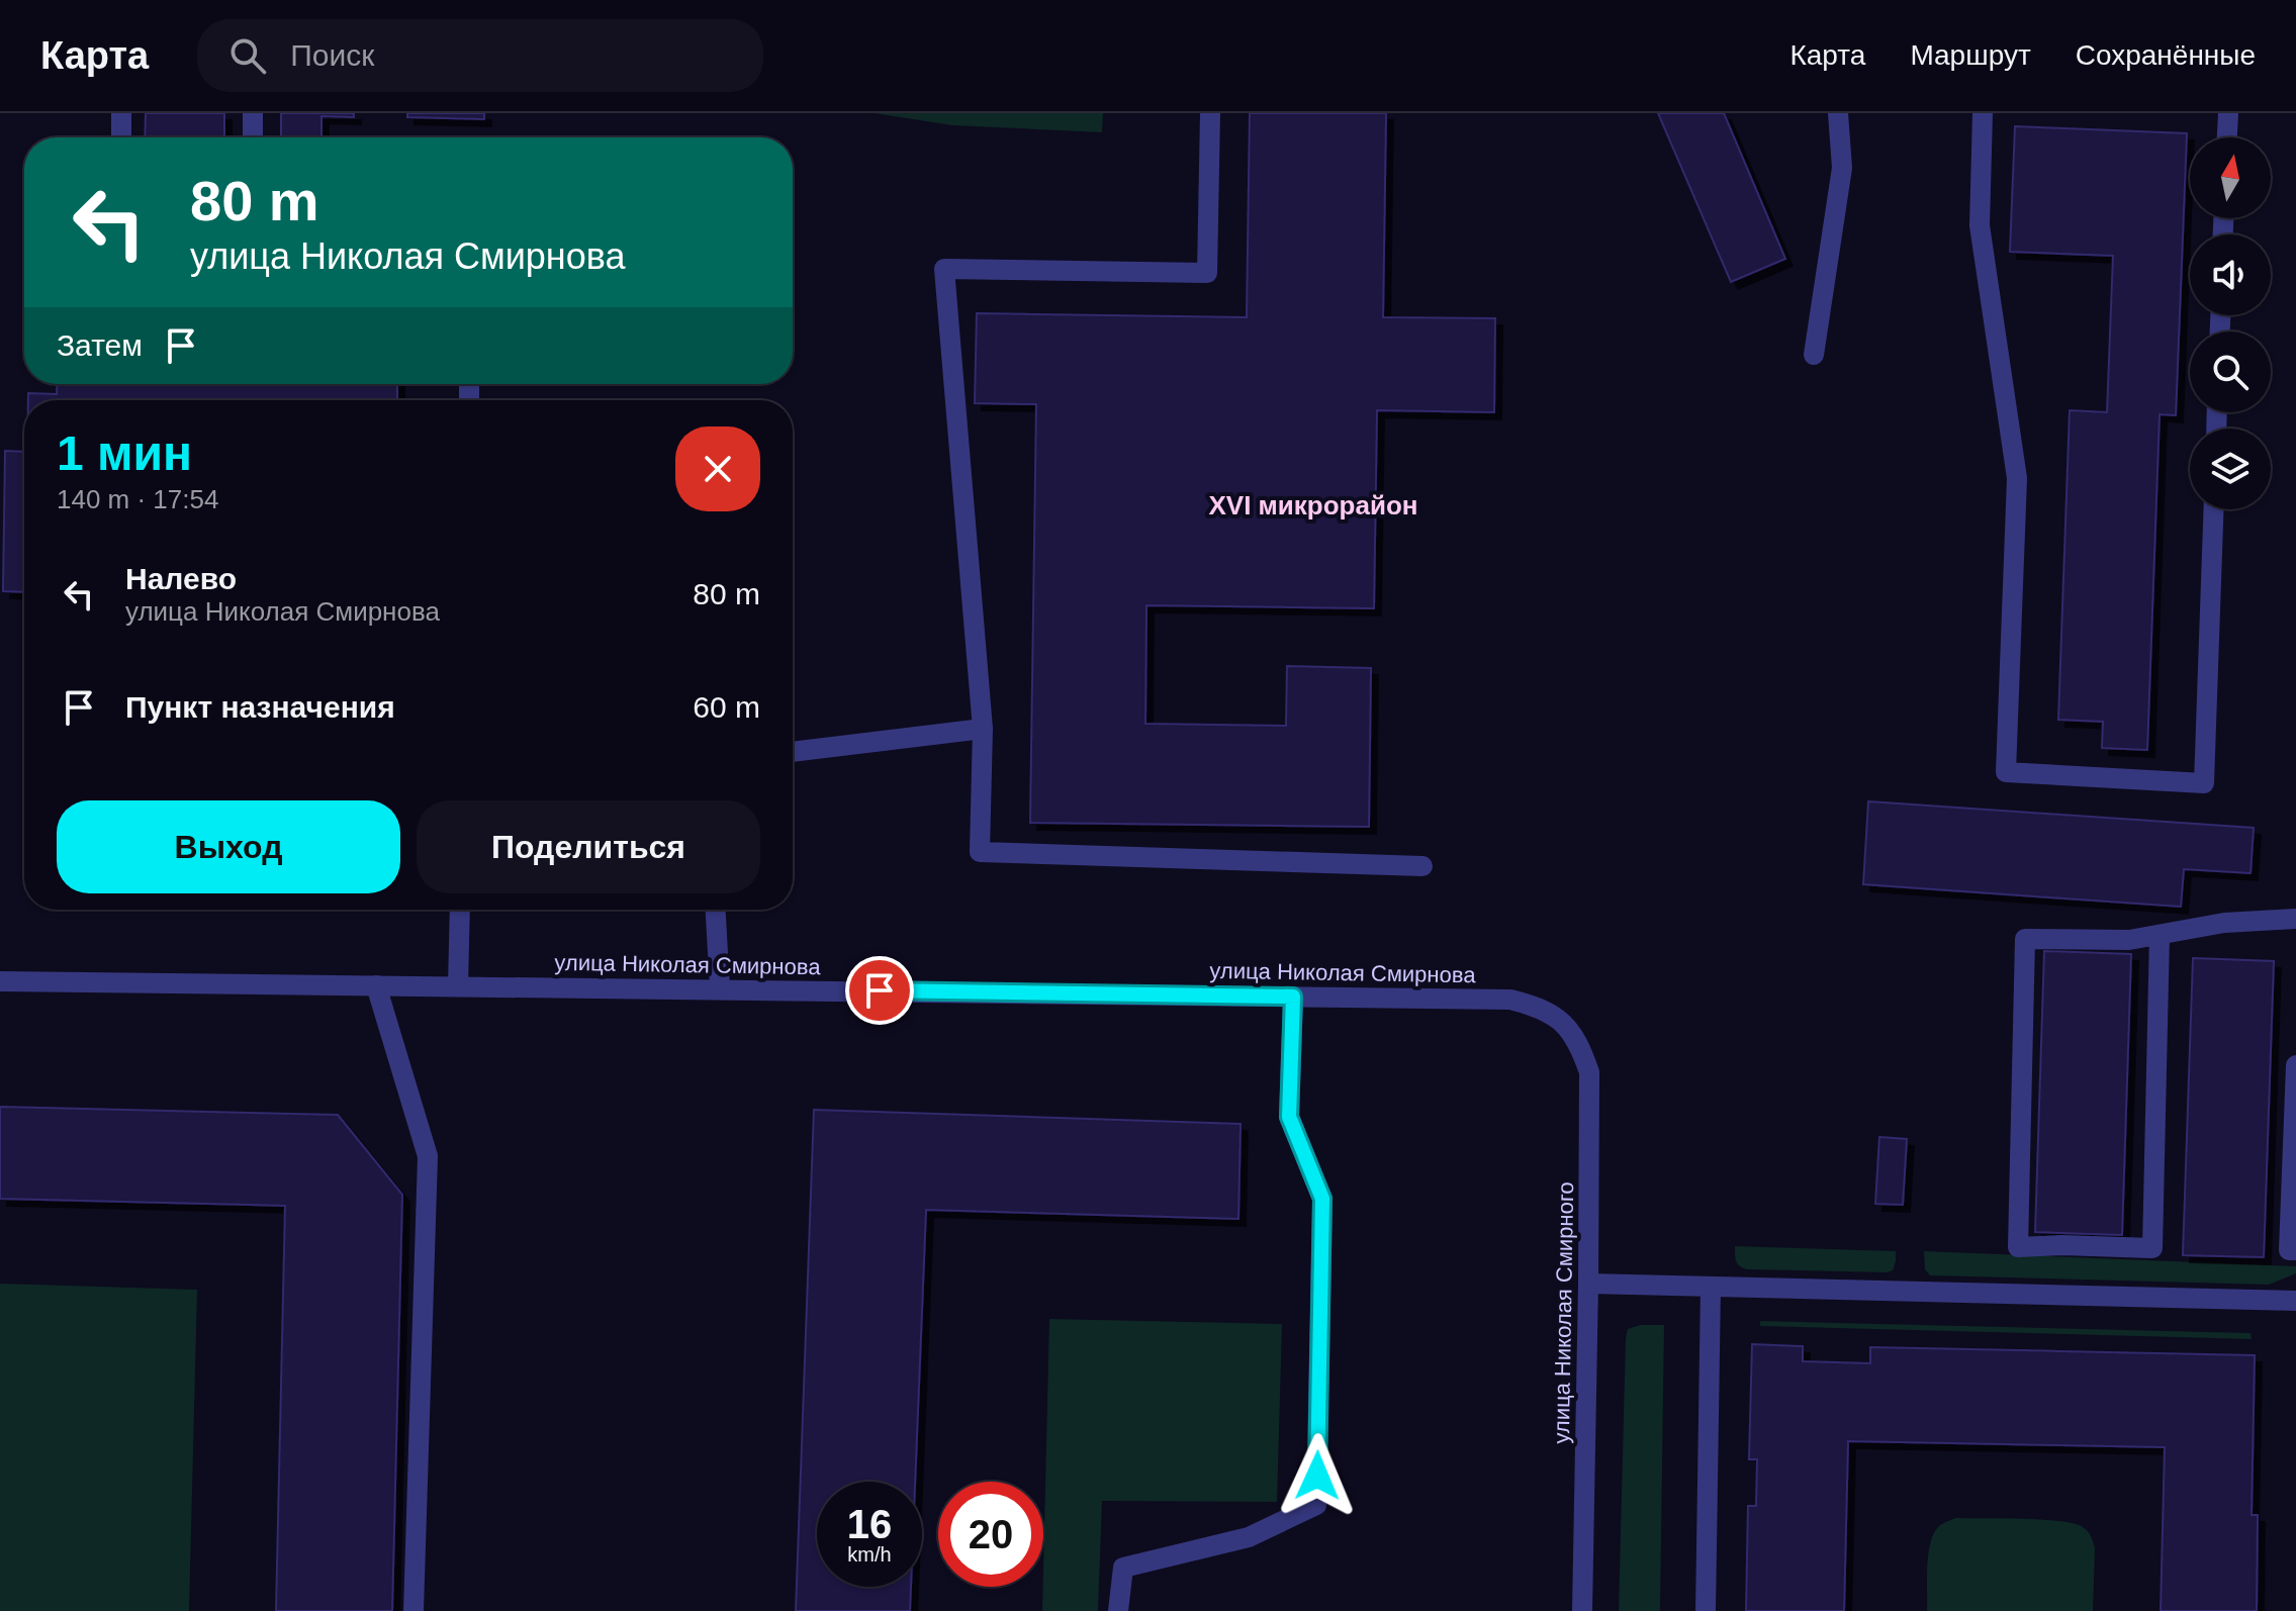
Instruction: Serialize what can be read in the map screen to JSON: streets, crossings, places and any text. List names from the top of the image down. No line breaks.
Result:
{"streets":{"street":["улица Николая Смирнова","улица Николая Смирного"]},"crossings":[["улица Николая Смирнова","улица Николая Смирного"]],"districts":["XVI микрорайон"],"north":"top","page":{"header":"Карта","search":"Поиск","nav":["Карта","Маршрут","Сохранённые"],"turn":["80 m","улица Николая Смирнова"],"then":"Затем","heading":["1 мин","140 m · 17:54"],"list":[{"name":"Налево","note":"улица Николая Смирнова","value":"80 m"},{"name":"Пункт назначения","value":"60 m"}],"buttons":["Выход","Поделиться"],"speed":"16 km/h","limit":"20"}}
